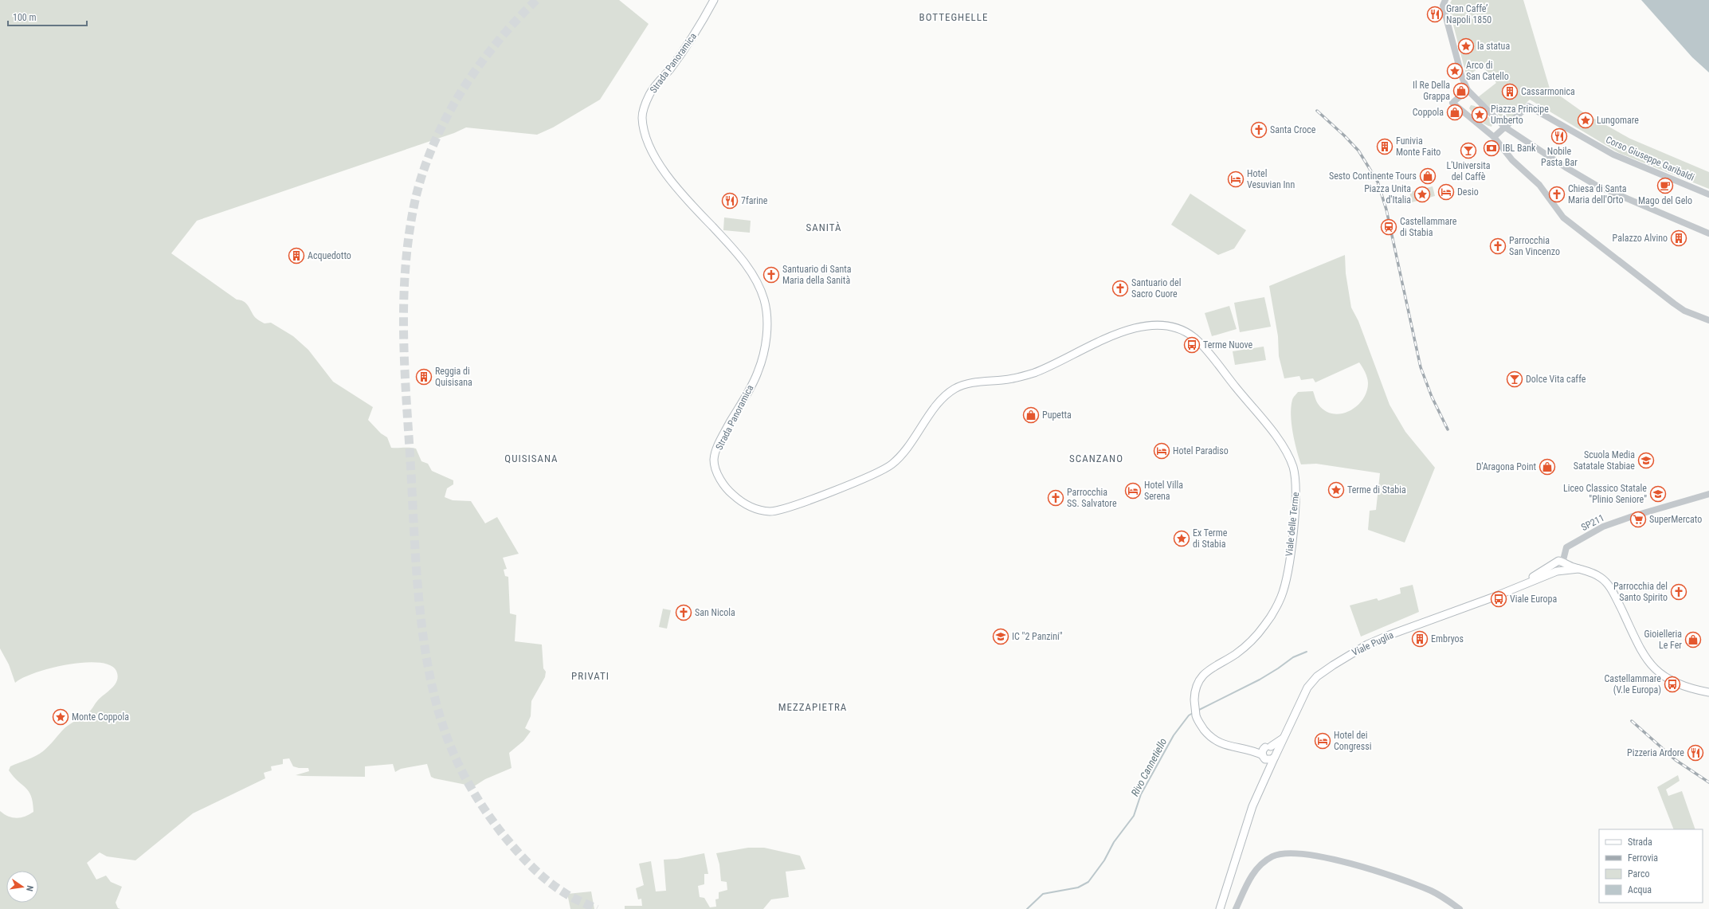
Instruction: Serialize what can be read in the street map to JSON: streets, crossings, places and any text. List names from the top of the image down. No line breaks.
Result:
{"streets":{"main road":["Strada Panoramica","Viale delle Terme","Viale Puglia"],"street":["Corso Giuseppe Garibaldi","SP211"]},"crossings":[["Strada Panoramica","Viale delle Terme"],["SP211","Viale Puglia"],["Viale delle Terme","Viale Puglia"]],"districts":["BOTTEGHELLE","SANITÀ","QUISISANA","SCANZANO","PRIVATI","MEZZAPIETRA"],"water":["Rivo Cannetiello"],"places":{"restaurant":["Gran Caffe’ Napoli 1850","Nobile Pasta Bar","7farine","Pizzeria Ardore"],"place":["la statua","Arco di San Catello","Piazza Principe Umberto","Lungomare","Piazza Unita d'Italia","Terme di Stabia","Ex Terme di Stabia","Monte Coppola"],"shop":["Il Re Della Grappa","Coppola","Sesto Continente Tours","Pupetta","D'Aragona Point","Gioielleria Le Fer"],"building":["Cassarmonica","Funivia Monte Faito","Palazzo Alvino","Acquedotto","Reggia di Quisisana","Embryos"],"church":["Santa Croce","Chiesa di Santa Maria dell'Orto","Parrocchia San Vincenzo","Santuario di Santa Maria della Sanità","Santuario del Sacro Cuore","Parrocchia SS. Salvatore","Parrocchia del Santo Spirito","San Nicola"],"bank":["IBL Bank"],"bar":["L'Universita del Caffè","Dolce Vita caffe"],"hotel":["Hotel Vesuvian Inn","Desio","Hotel Paradiso","Hotel Villa Serena","Hotel dei Congressi"],"cafe":["Mago del Gelo"],"station":["Castellammare di Stabia"],"bus stop":["Terme Nuove","Viale Europa","Castellammare (V.le Europa)"],"school or university":["Scuola Media Satatale Stabiae","Liceo Classico Statale \"Plinio Seniore\"","IC \"2 Panzini\""],"supermarket":["SuperMercato"]},"legend":["Strada","Ferrovia","Parco","Acqua"],"scale_bar":"100 m","north":"right"}
